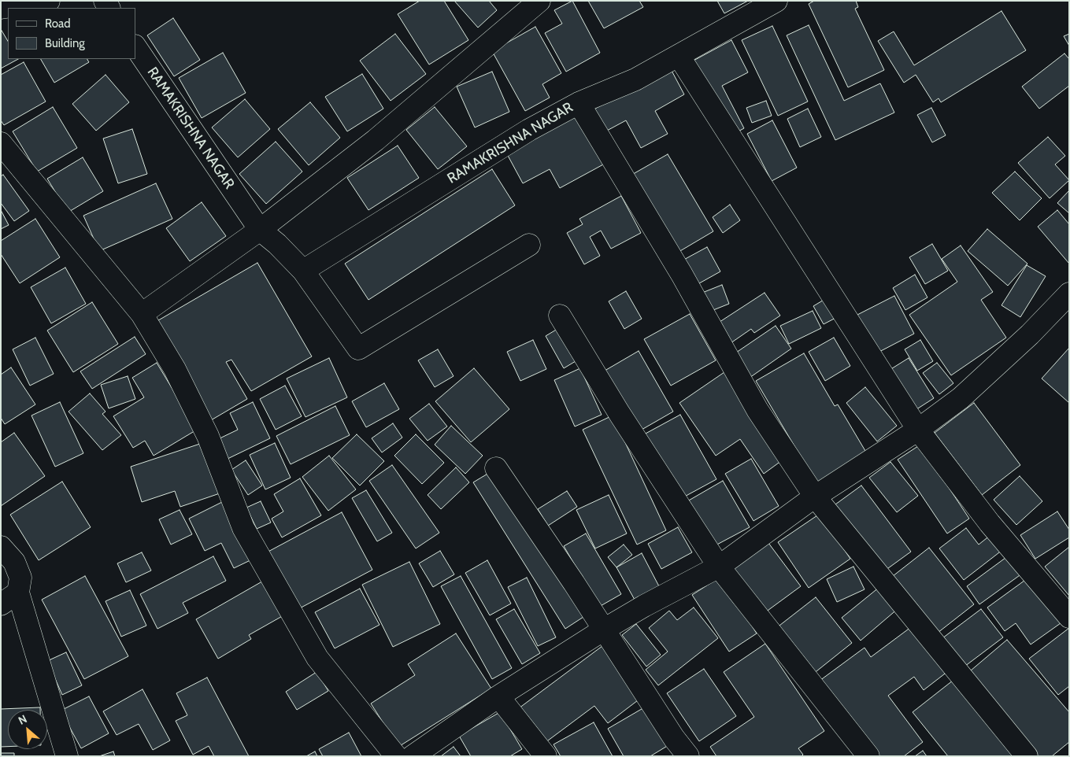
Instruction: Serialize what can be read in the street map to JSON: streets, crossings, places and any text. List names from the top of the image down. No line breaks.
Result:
{"streets":{"street":["RAMAKRISHNA NAGAR"]},"legend":["Road","Building"],"north":"top left"}
